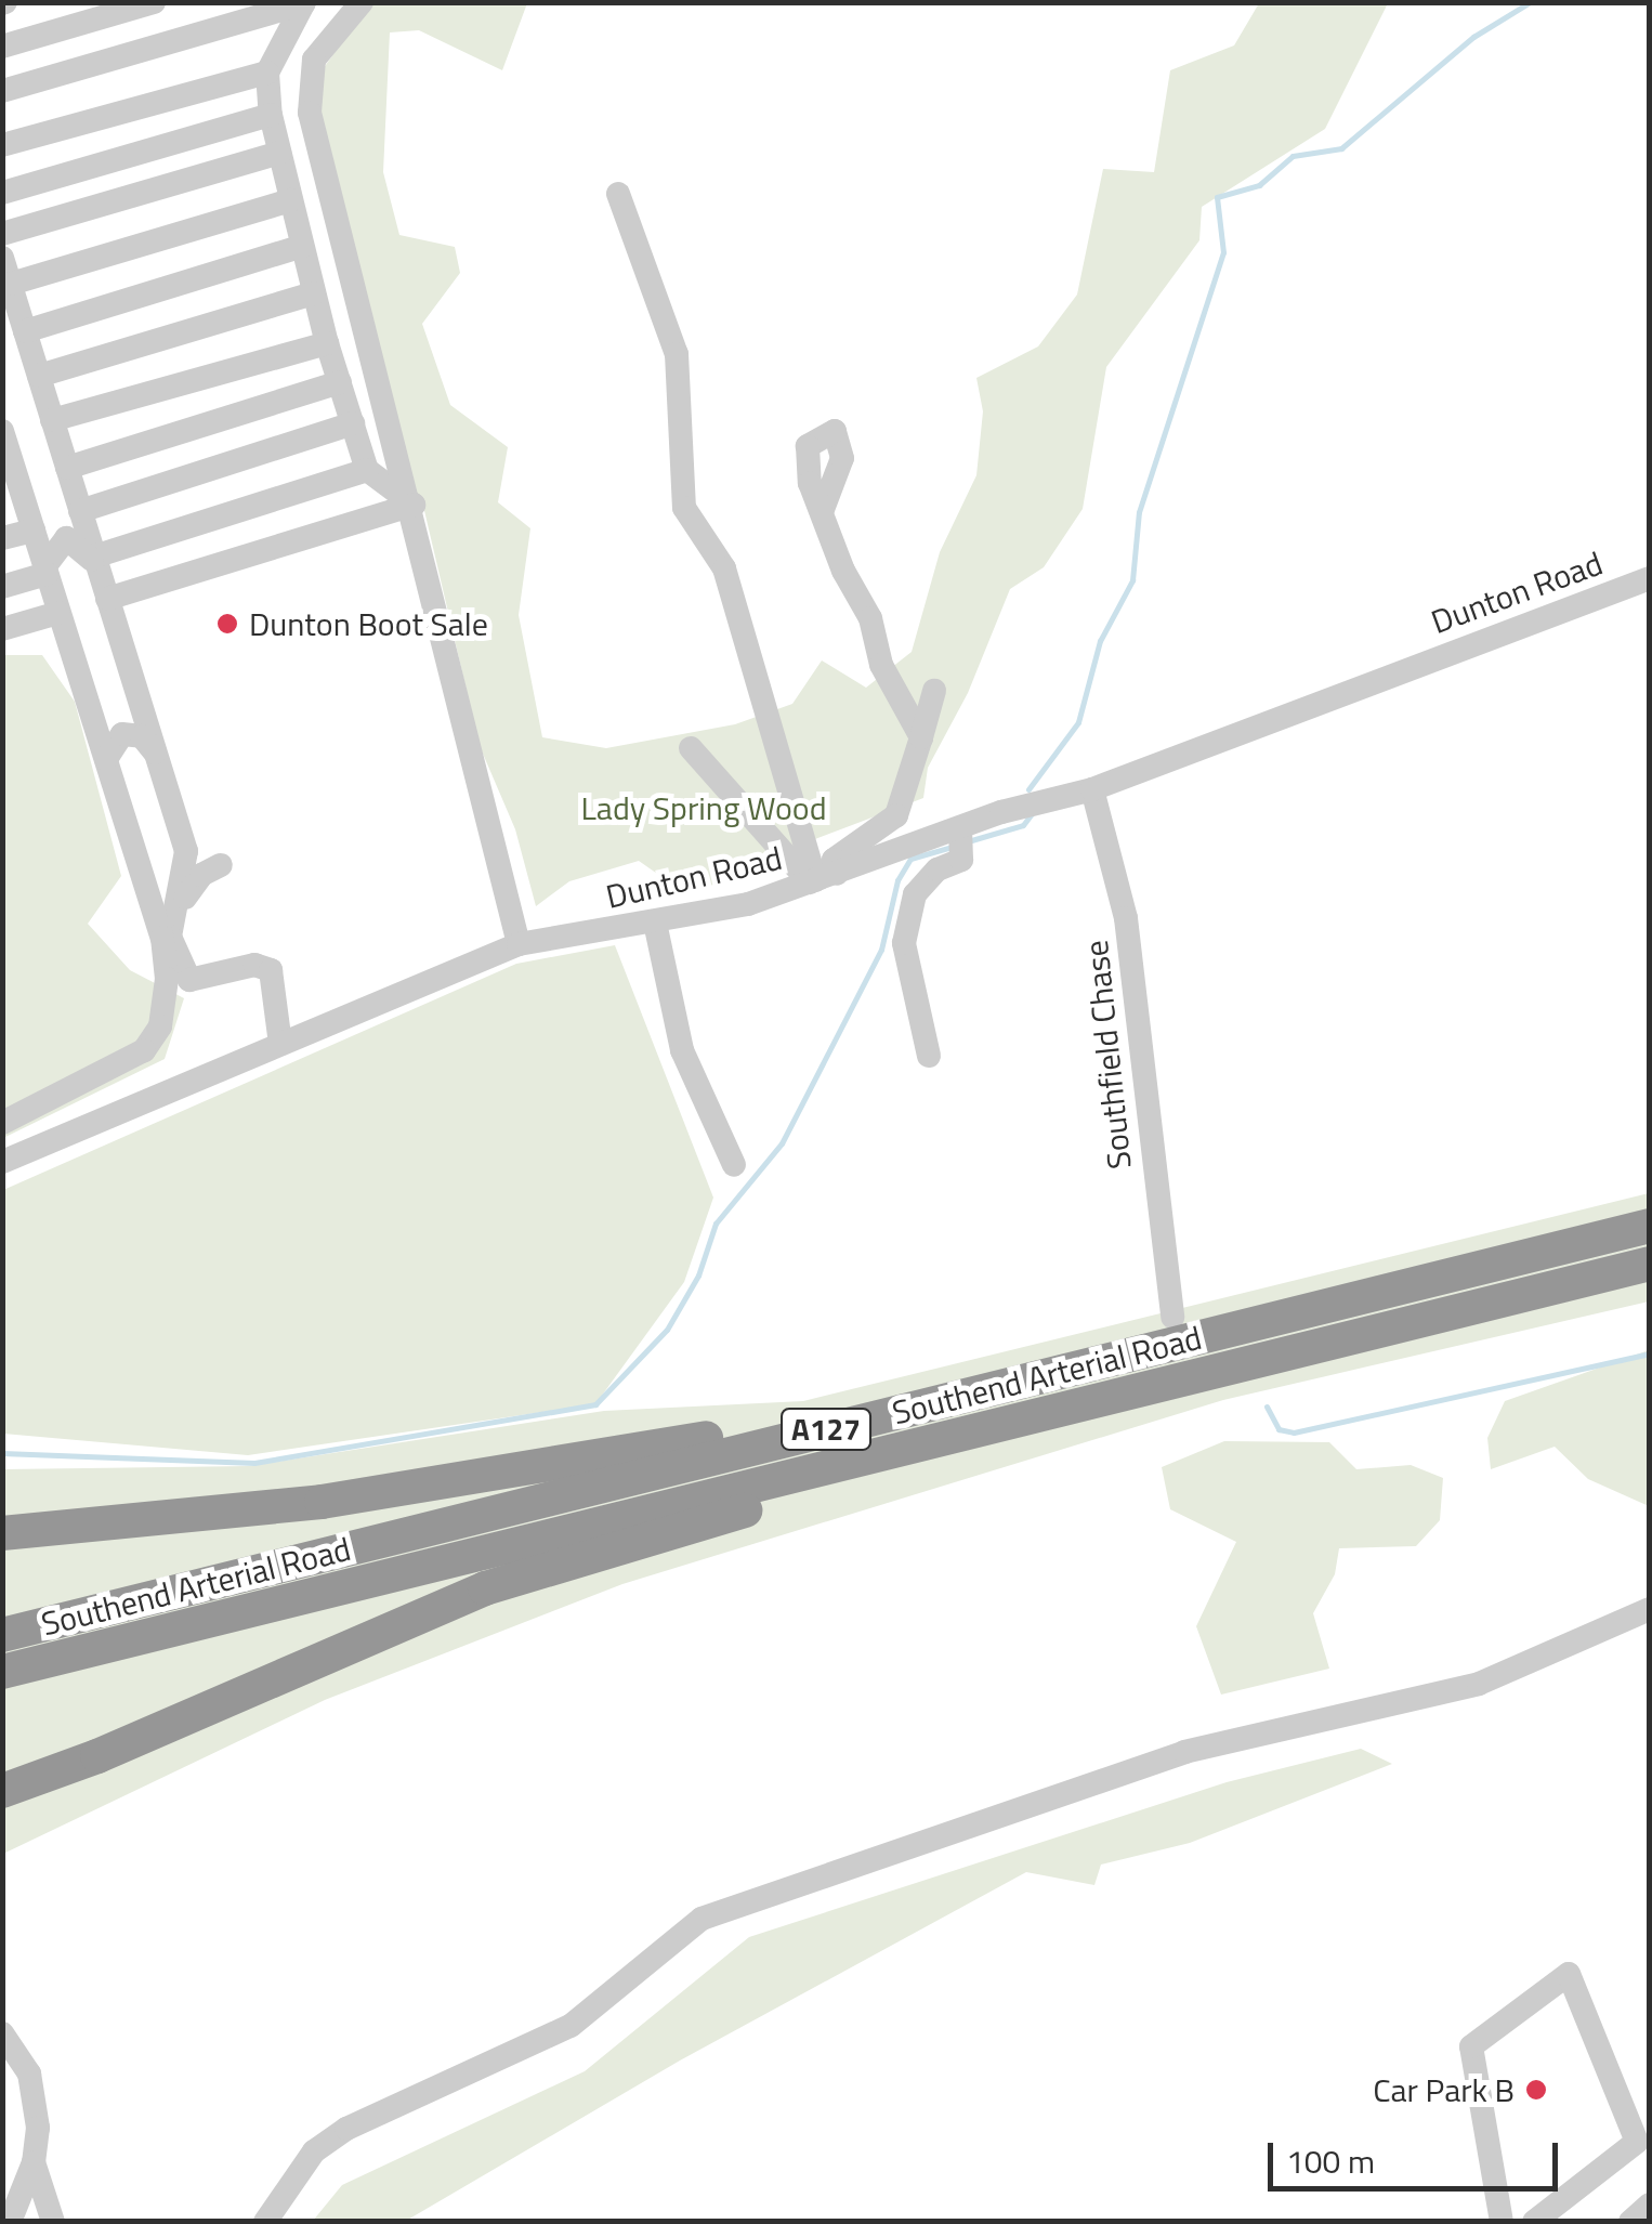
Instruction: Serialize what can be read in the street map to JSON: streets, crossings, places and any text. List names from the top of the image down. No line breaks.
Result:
{"streets":{"highway":["Southend Arterial Road","A127"],"street":["Dunton Road","Southfield Chase"]},"crossings":[["Dunton Road","Southfield Chase"],["Southfield Chase","Southend Arterial Road"]],"parks":["Lady Spring Wood"],"places":["Dunton Boot Sale","Car Park B"],"scale_bar":"100 m"}
